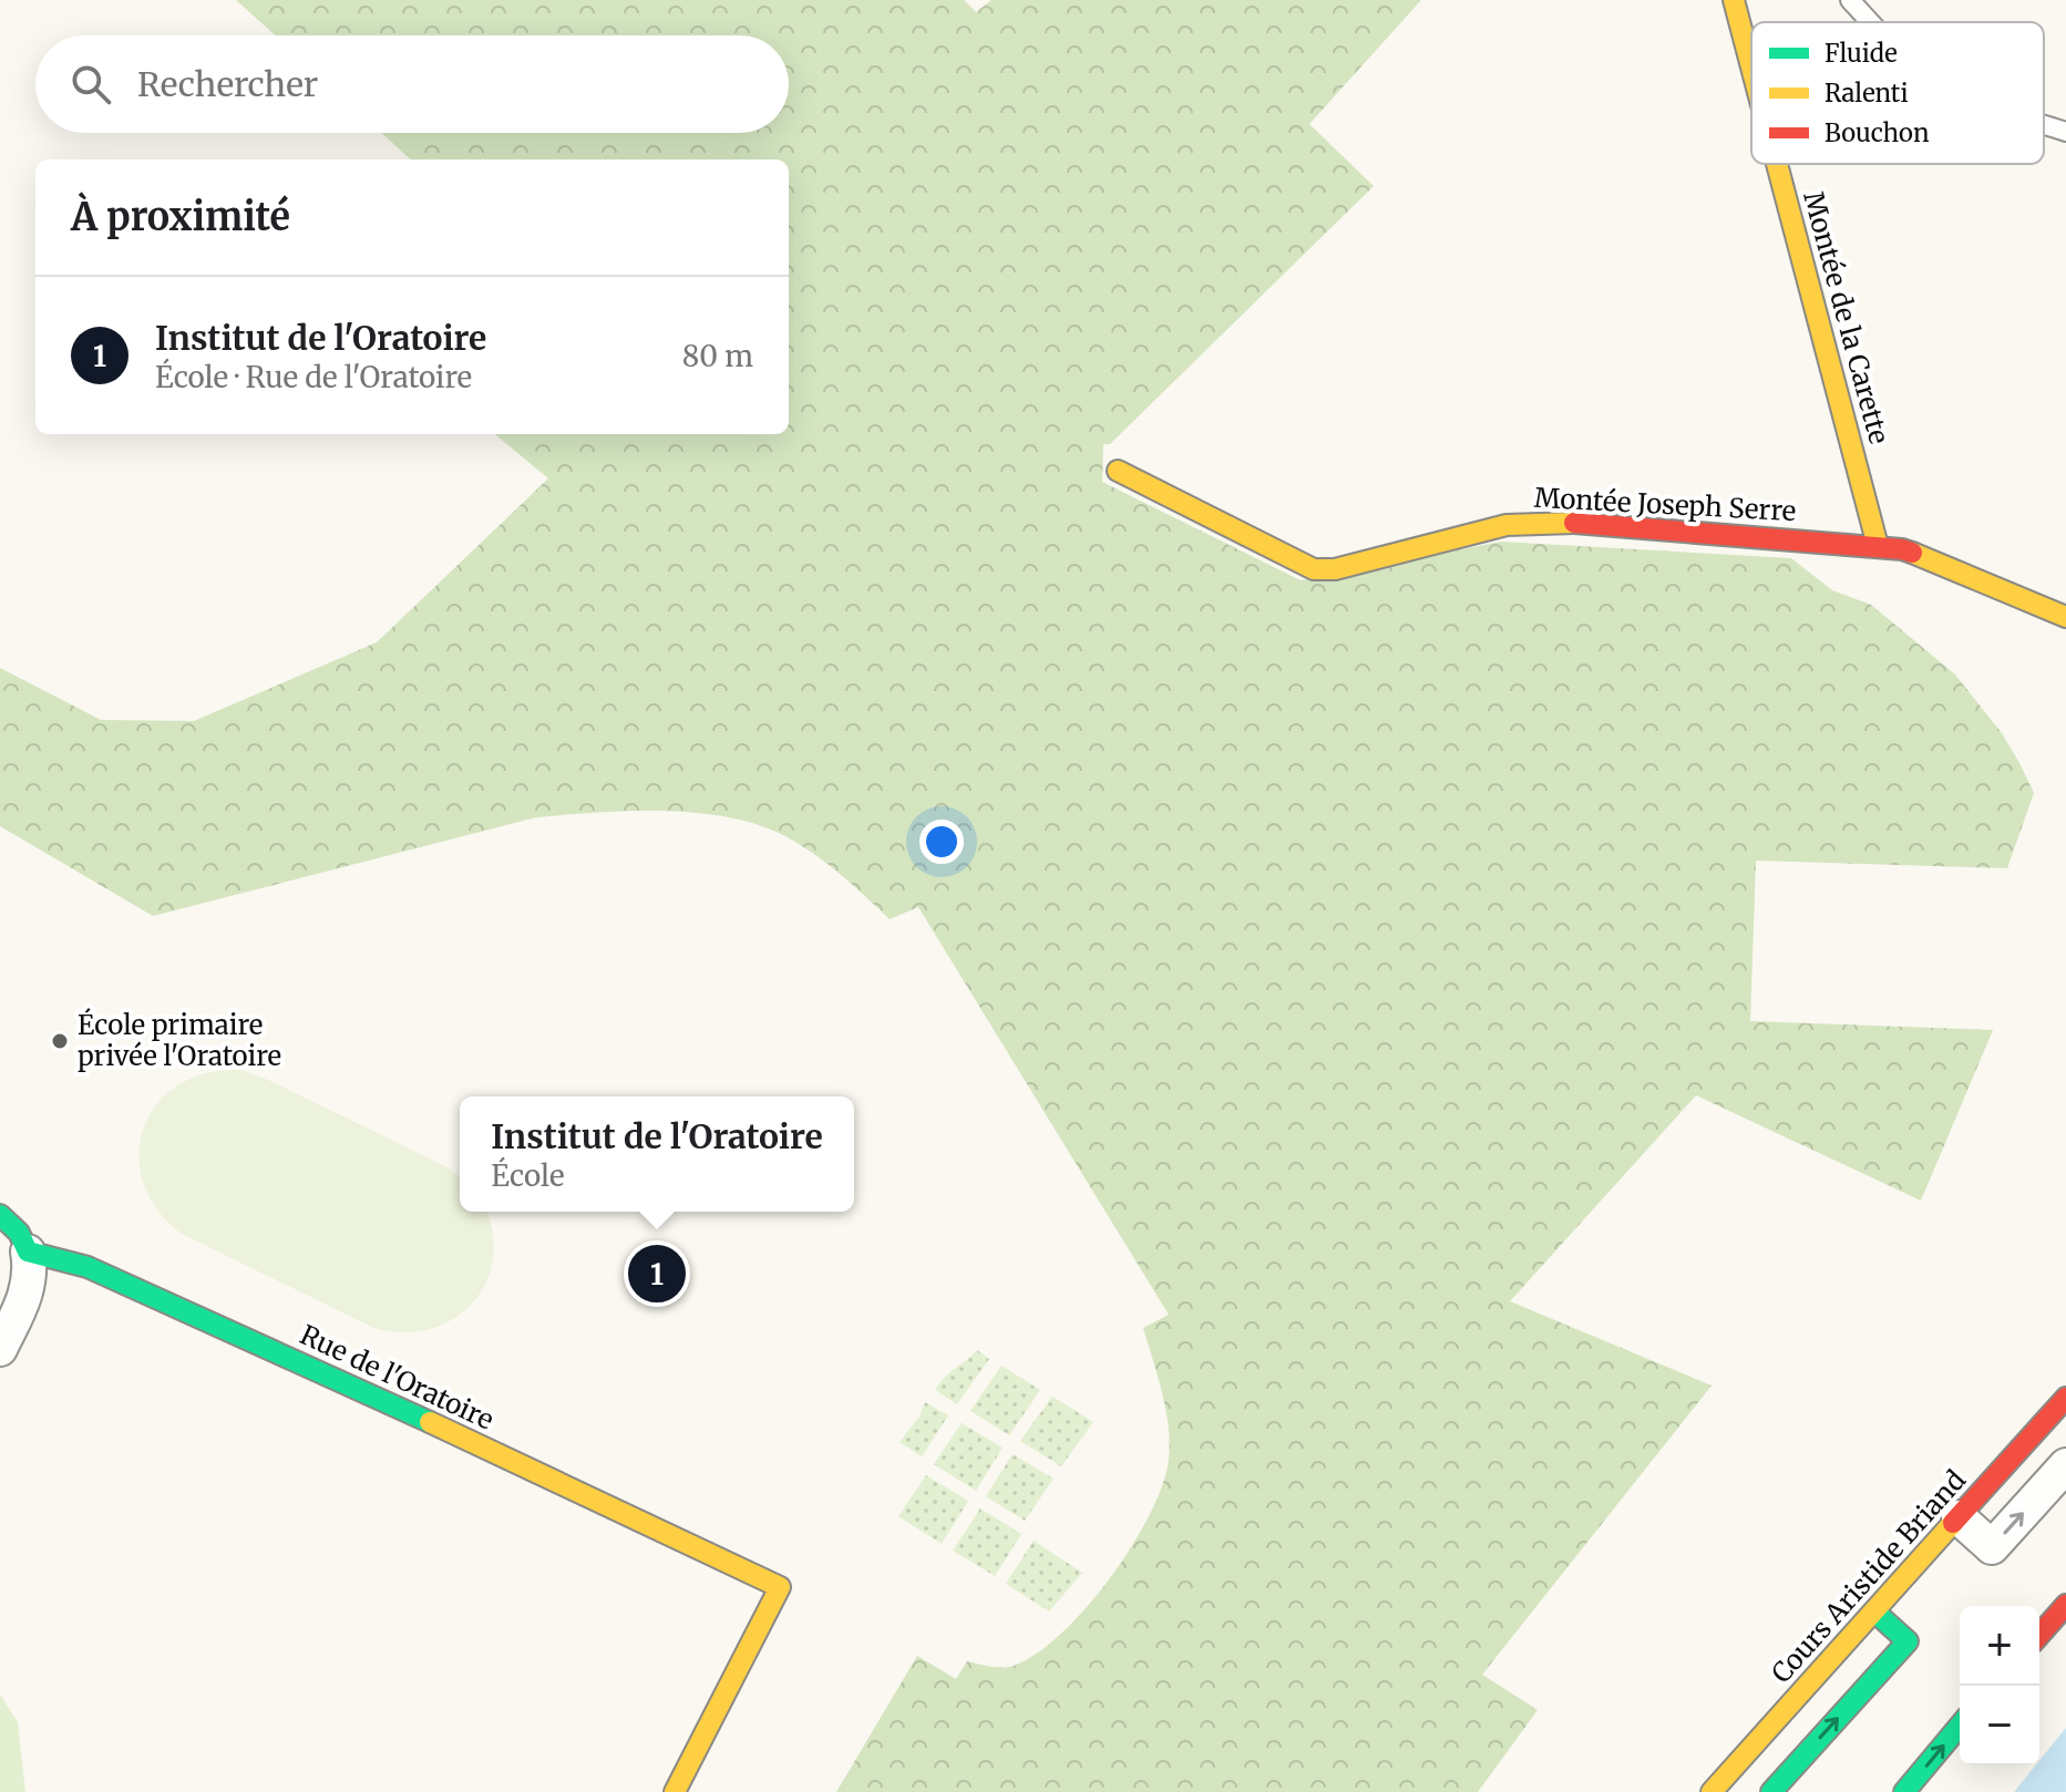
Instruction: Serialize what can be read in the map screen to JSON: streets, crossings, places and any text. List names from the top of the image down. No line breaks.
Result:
{"streets":{"street":["Montée de la Carette","Montée Joseph Serre","Rue de l'Oratoire","Cours Aristide Briand"]},"crossings":[["Montée de la Carette","Montée Joseph Serre"]],"places":["École primaire privée l'Oratoire"],"legend":["Fluide","Ralenti","Bouchon"],"page":{"search":"Rechercher","heading":"À proximité","list":[{"mark":"1","name":"Institut de l'Oratoire","note":"École · Rue de l'Oratoire","value":"80 m"}],"popup":["Institut de l'Oratoire","École"],"pins":"1","map_buttons":["+","−"]}}
